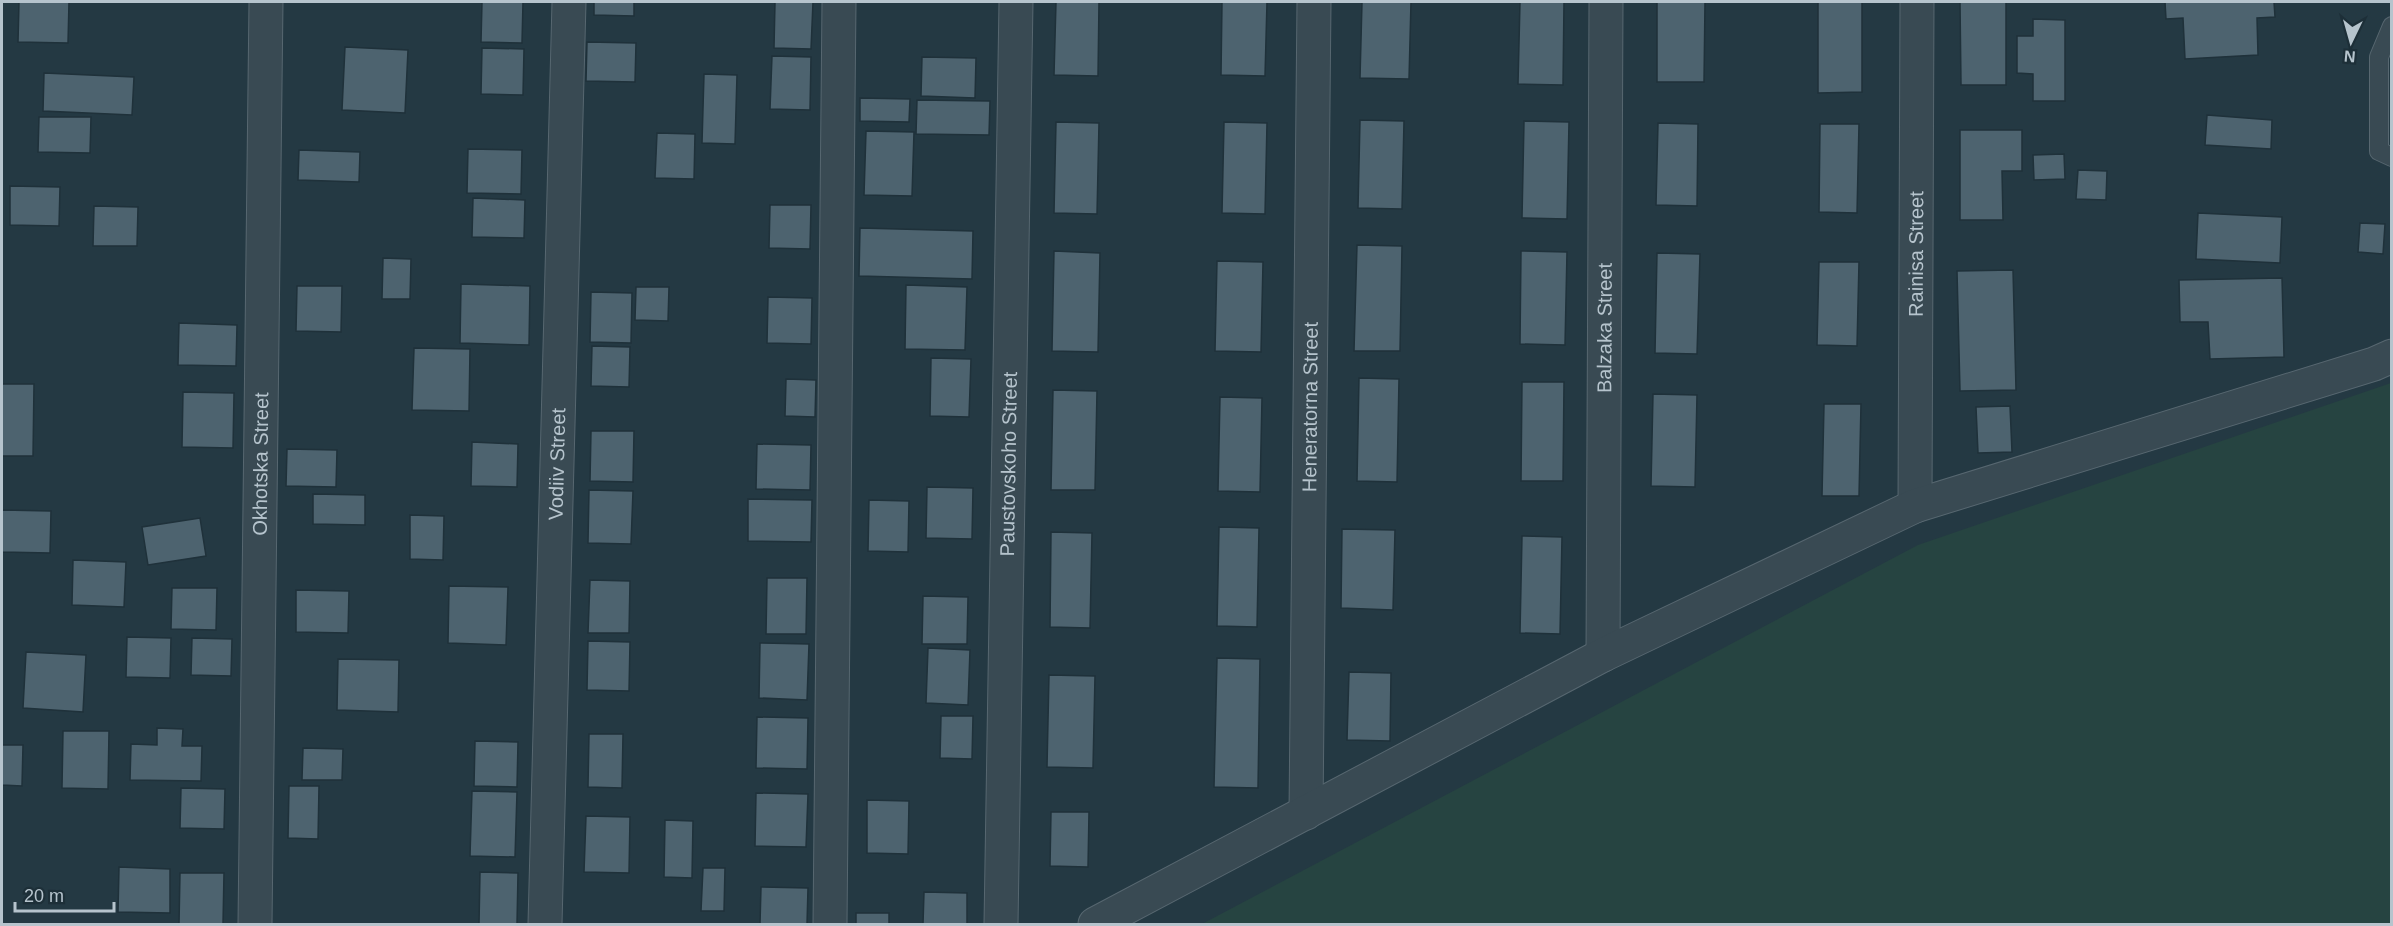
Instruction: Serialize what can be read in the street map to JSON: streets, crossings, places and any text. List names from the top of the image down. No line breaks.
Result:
{"streets":{"street":["Rainisa Street","Balzaka Street","Heneratorna Street","Okhotska Street","Vodiiv Street","Paustovskoho Street"]},"scale_bar":"20 m","north":"bottom"}
